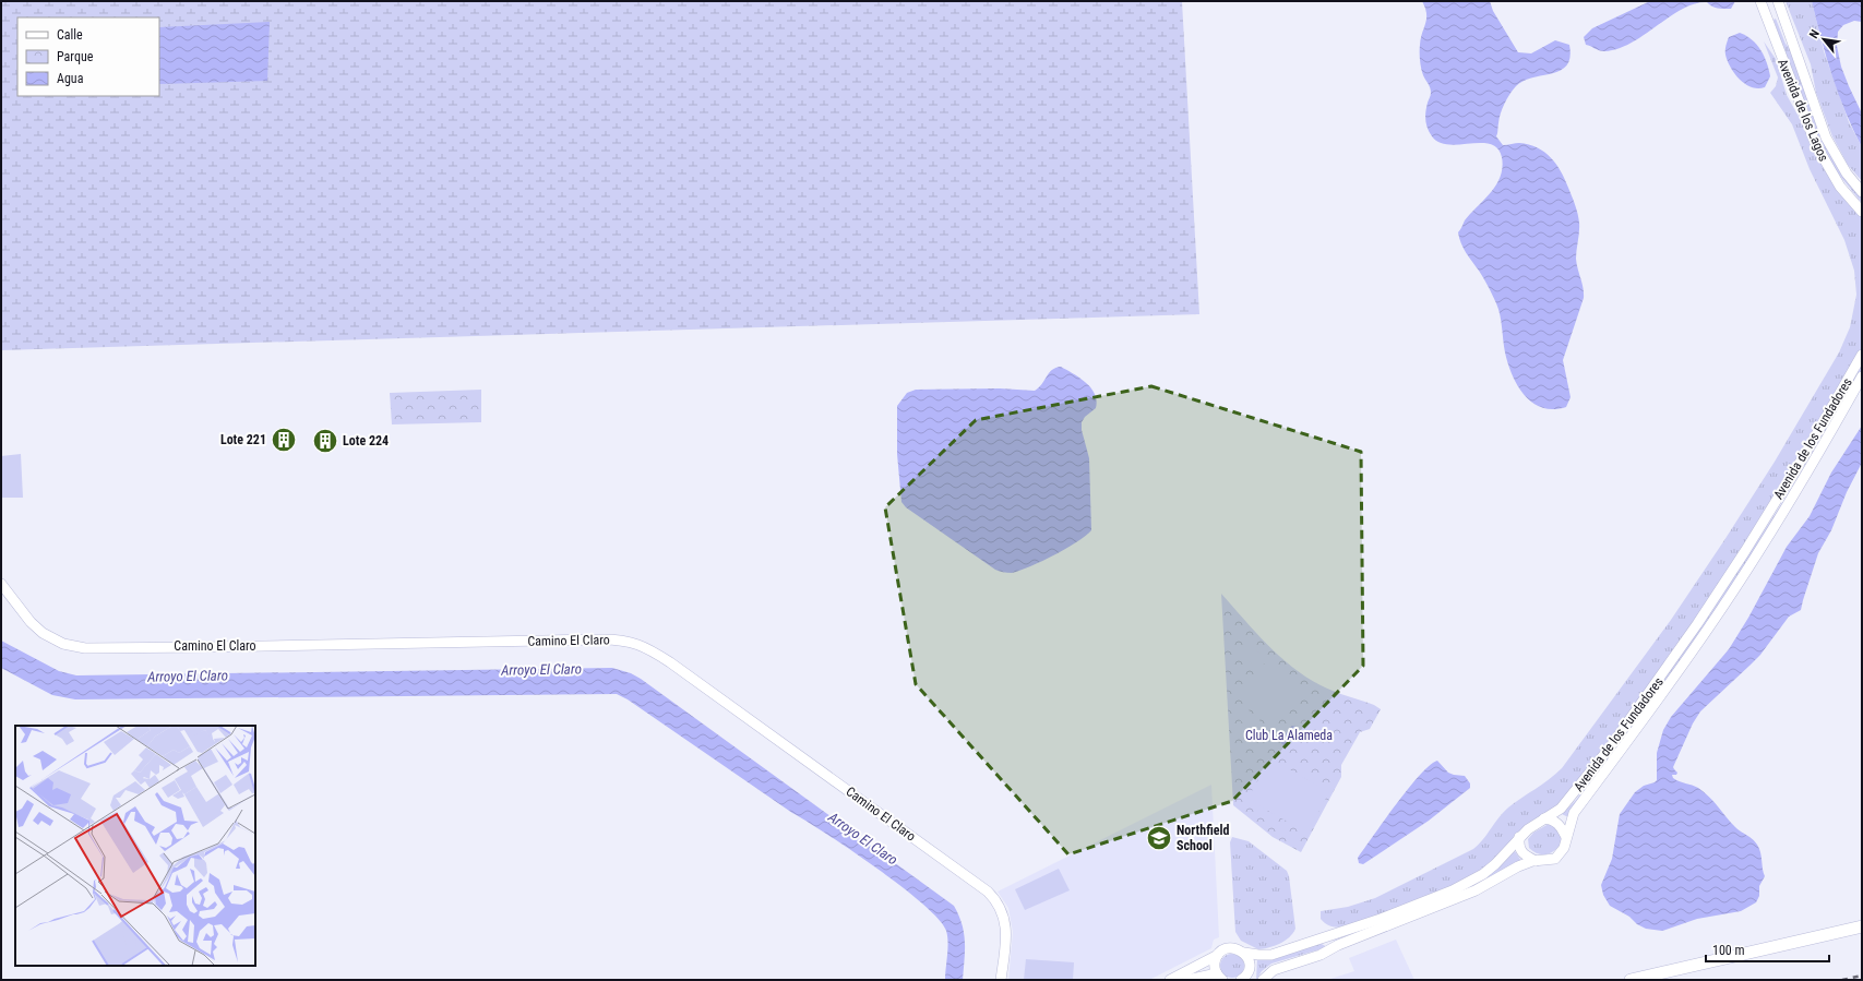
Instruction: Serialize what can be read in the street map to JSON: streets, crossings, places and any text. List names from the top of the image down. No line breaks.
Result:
{"streets":{"street":["Avenida de los Lagos","Avenida de los Fundadores","Camino El Claro"]},"water":["Arroyo El Claro"],"parks":["Club La Alameda"],"places":{"building":["Lote 221","Lote 224"],"school or university":["Northfield School"]},"legend":["Calle","Parque","Agua"],"scale_bar":"100 m","north":"top left"}
